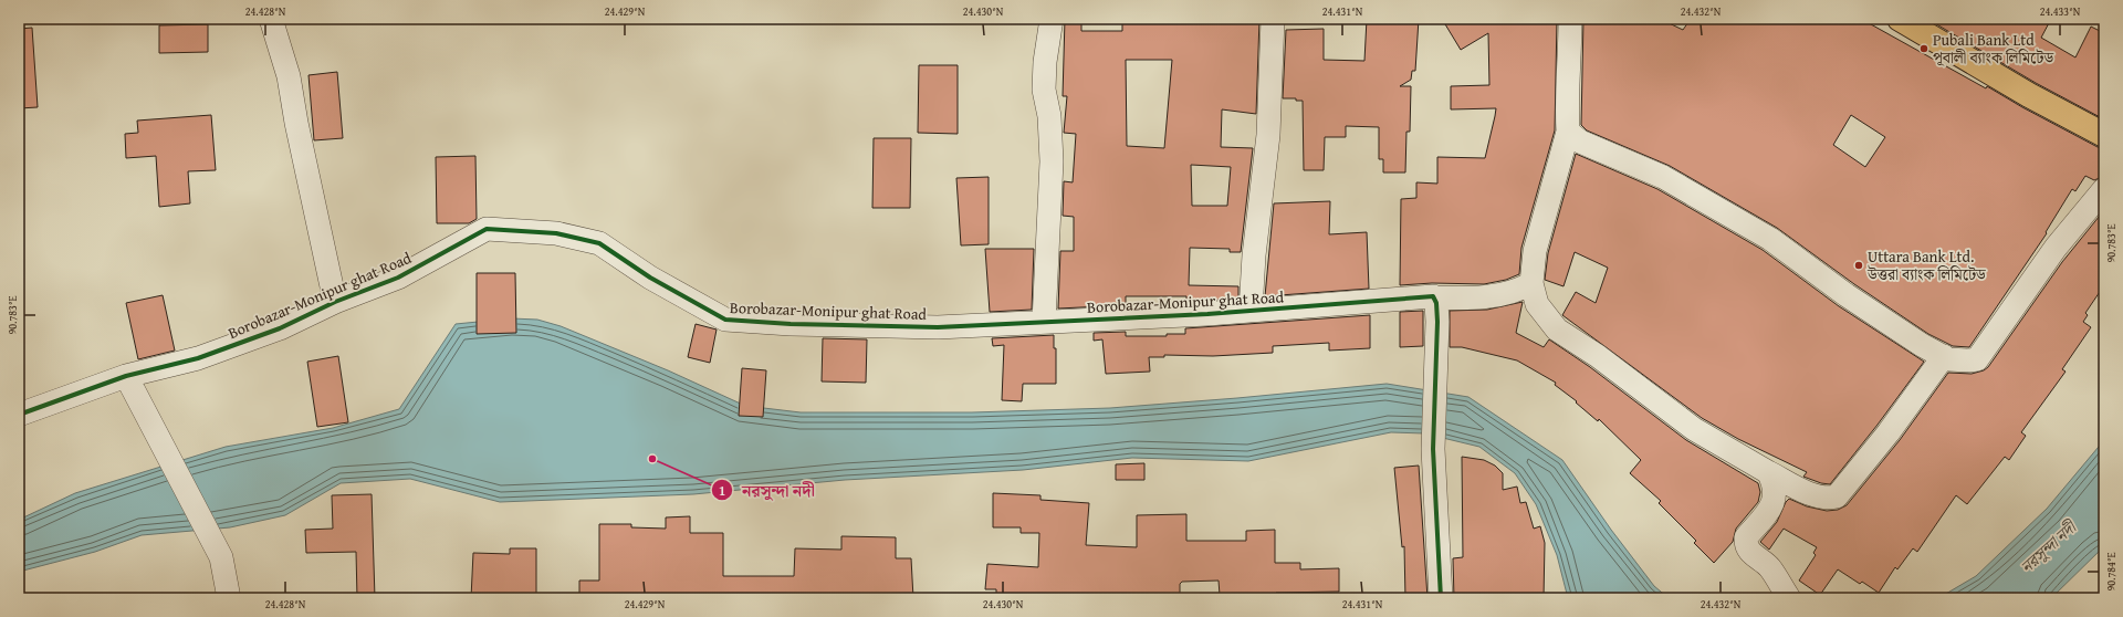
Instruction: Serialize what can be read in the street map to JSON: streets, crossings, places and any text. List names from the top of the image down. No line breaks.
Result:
{"streets":{"street":["Borobazar-Monipur ghat Road"]},"water":["নরসুন্দা নদী"],"places":["Pubali Bank Ltd পূবালী ব্যাংক লিমিটেড","Uttara Bank Ltd. উত্তরা ব্যাংক লিমিটেড","নরসুন্দা নদী"],"coordinates":["24.428°N","24.429°N","24.430°N","24.431°N","24.432°N","24.433°N","90.783°E","90.784°E"]}
